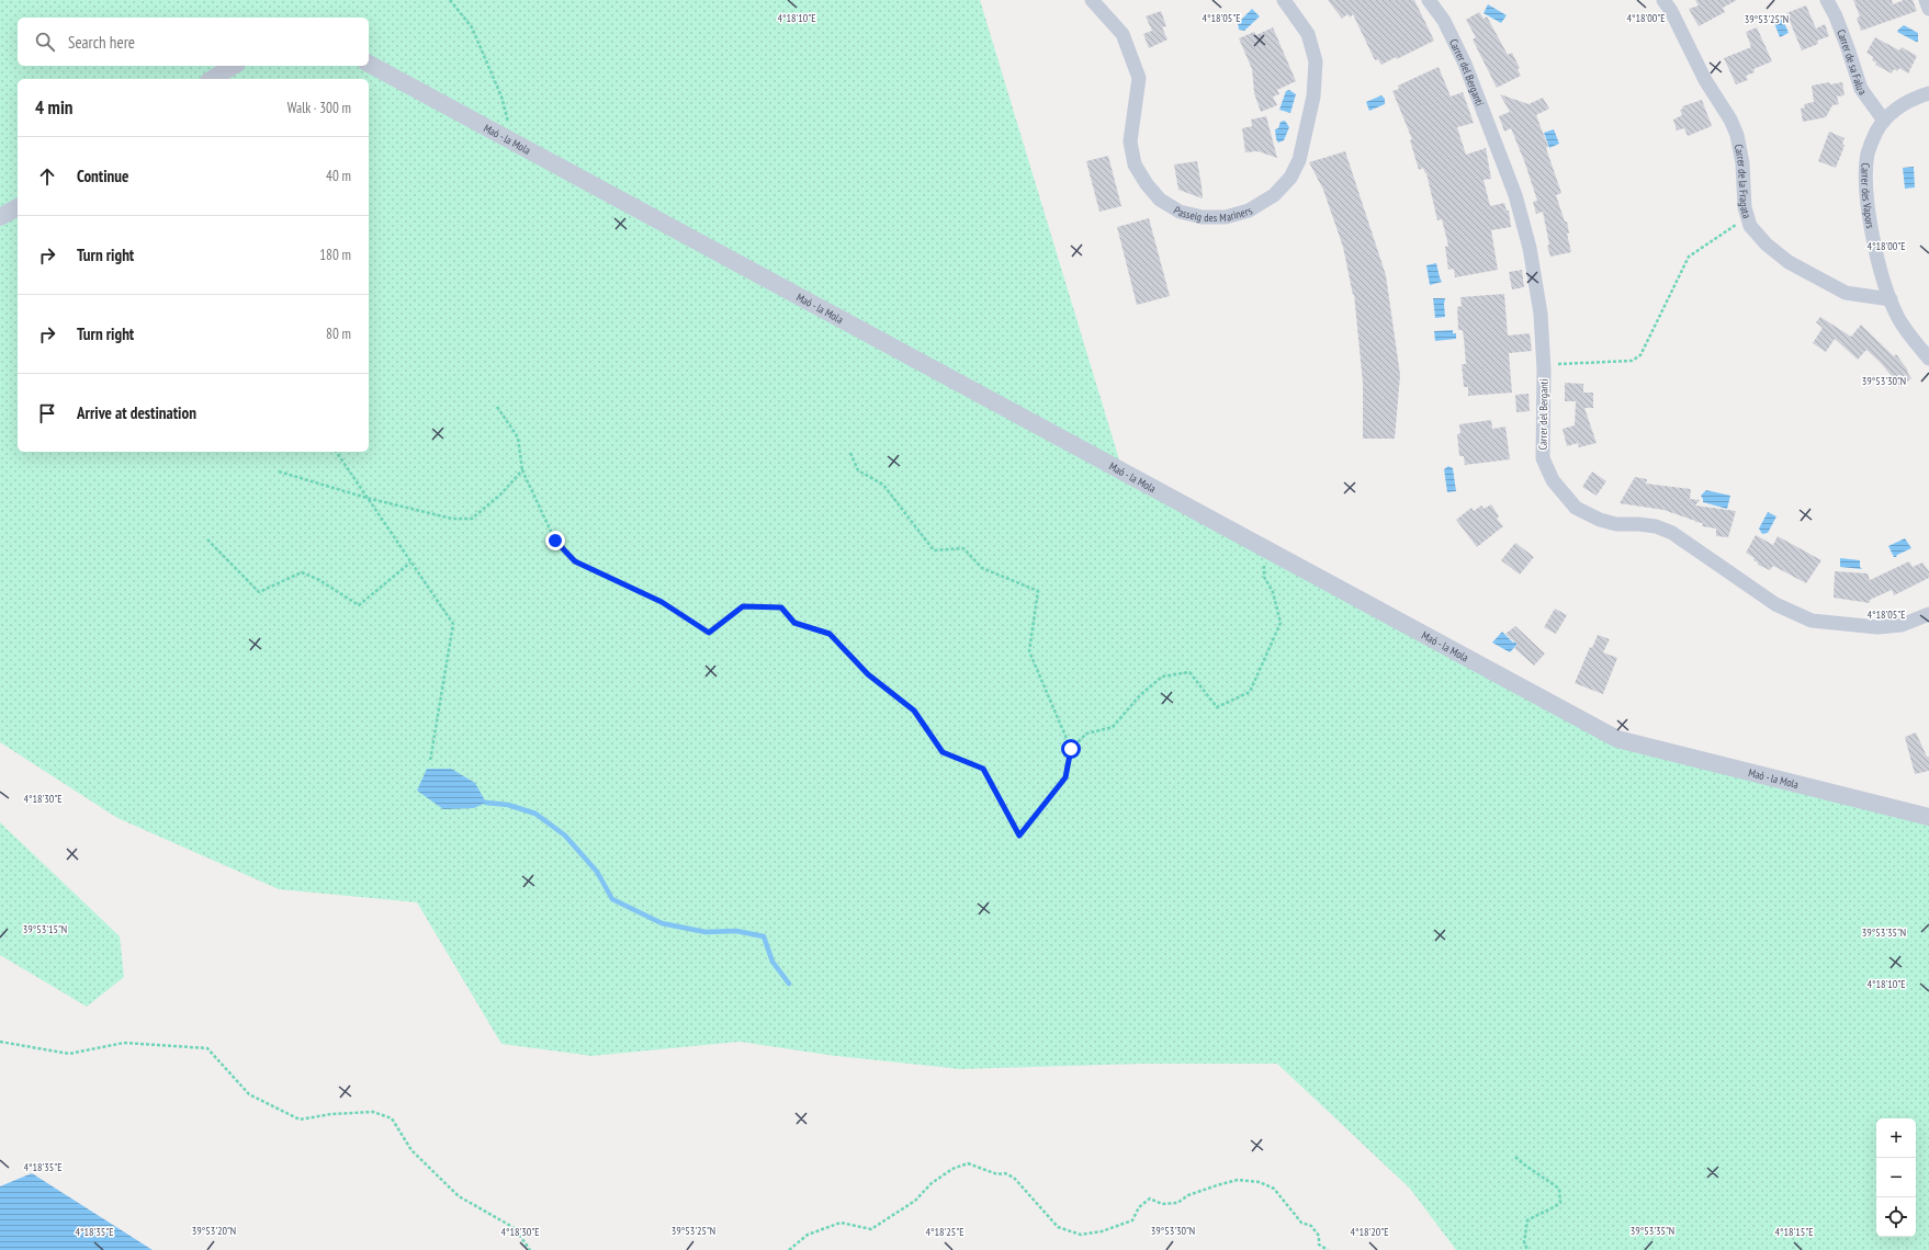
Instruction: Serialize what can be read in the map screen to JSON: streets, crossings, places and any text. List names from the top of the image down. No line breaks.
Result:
{"streets":{"street":["Carrer de sa Falua","Carrer del Bergantí","Maó - la Mola","Carrer de la Fragata","Carrer des Vapors","Passeig des Mariners"]},"crossings":[["Carrer de sa Falua","Carrer des Vapors"],["Carrer de la Fragata","Carrer des Vapors"]],"page":{"search":"Search here","heading":["4 min","Walk · 300 m"],"list":[["Continue","40 m"],["Turn right","180 m"],["Turn right","80 m"],"Arrive at destination"],"map_buttons":["+","−"]},"coordinates":["4°18'10\"E","4°18'05\"E","4°18'00\"E","39°53'25\"N","39°53'30\"N","4°18'30\"E","39°53'15\"N","39°53'35\"N","4°18'35\"E","39°53'20\"N","4°18'25\"E","4°18'20\"E","4°18'15\"E"]}
